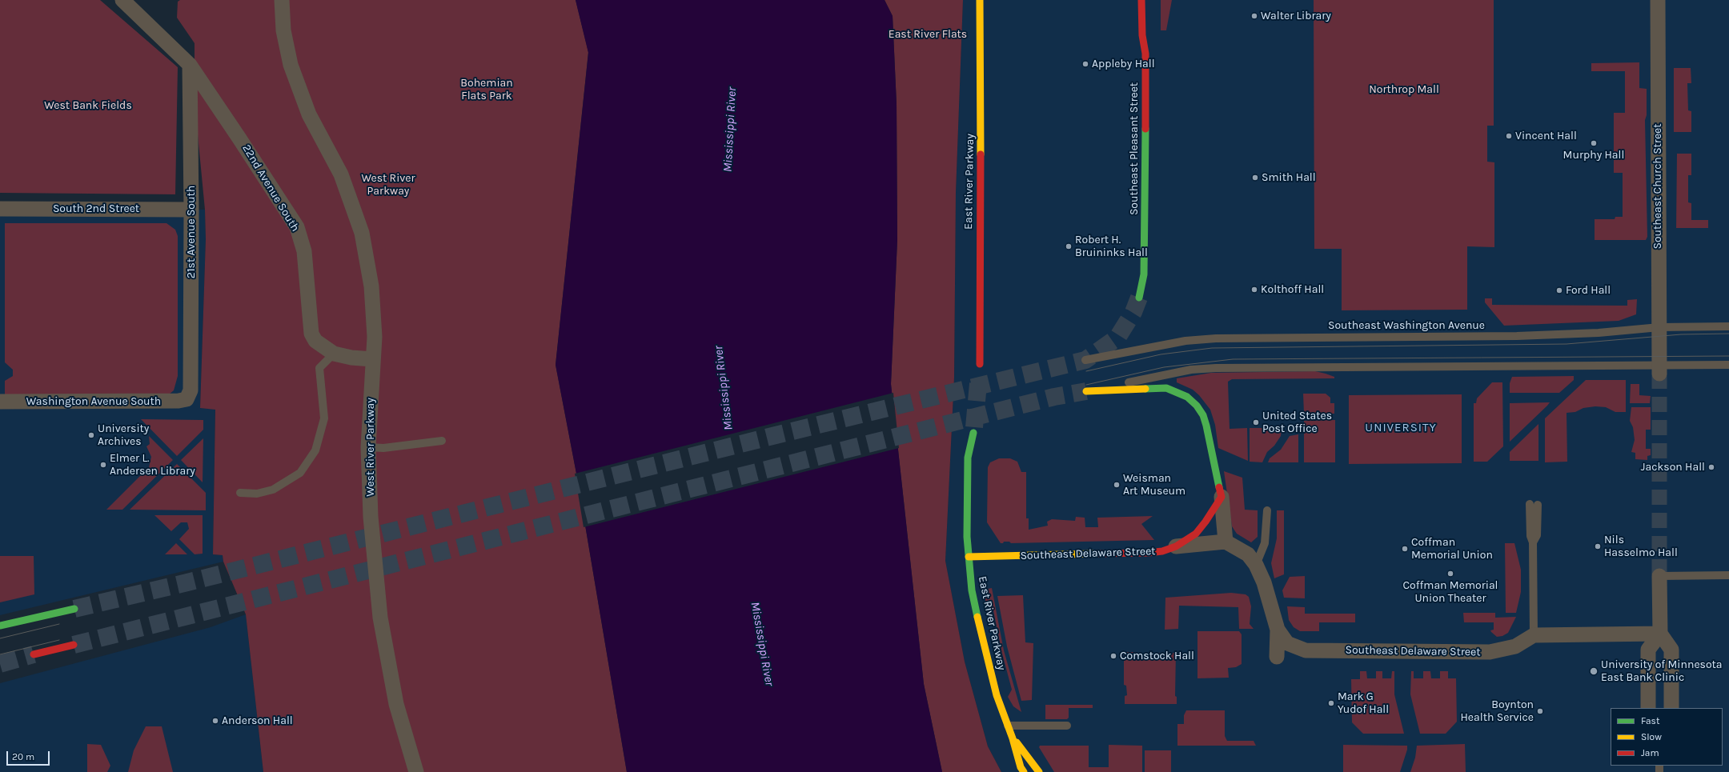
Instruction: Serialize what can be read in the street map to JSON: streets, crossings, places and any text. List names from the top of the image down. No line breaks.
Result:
{"streets":{"street":["Southeast Pleasant Street","East River Parkway","Southeast Church Street","22nd Avenue South","South 2nd Street","21st Avenue South","Washington Avenue South","West River Parkway","Southeast Delaware Street"],"lane":["Southeast Washington Avenue"]},"crossings":[["East River Parkway","Southeast Delaware Street"],["Southeast Church Street","Southeast Washington Avenue"],["22nd Avenue South","21st Avenue South"],["22nd Avenue South","West River Parkway"],["South 2nd Street","21st Avenue South"],["21st Avenue South","Washington Avenue South"]],"districts":["UNIVERSITY"],"water":["Mississippi River"],"parks":["East River Flats","Bohemian Flats Park","Northrop Mall","West Bank Fields","West River Parkway"],"places":["Walter Library","Appleby Hall","Vincent Hall","Murphy Hall","Smith Hall","Robert H. Bruininks Hall","Kolthoff Hall","Ford Hall","United States Post Office","University Archives","Elmer L. Andersen Library","Jackson Hall","Weisman Art Museum","Nils Hasselmo Hall","Coffman Memorial Union","Coffman Memorial Union Theater","Comstock Hall","University of Minnesota East Bank Clinic","Mark G Yudof Hall","Boynton Health Service","Anderson Hall"],"legend":["Fast","Slow","Jam"],"scale_bar":"20 m"}
